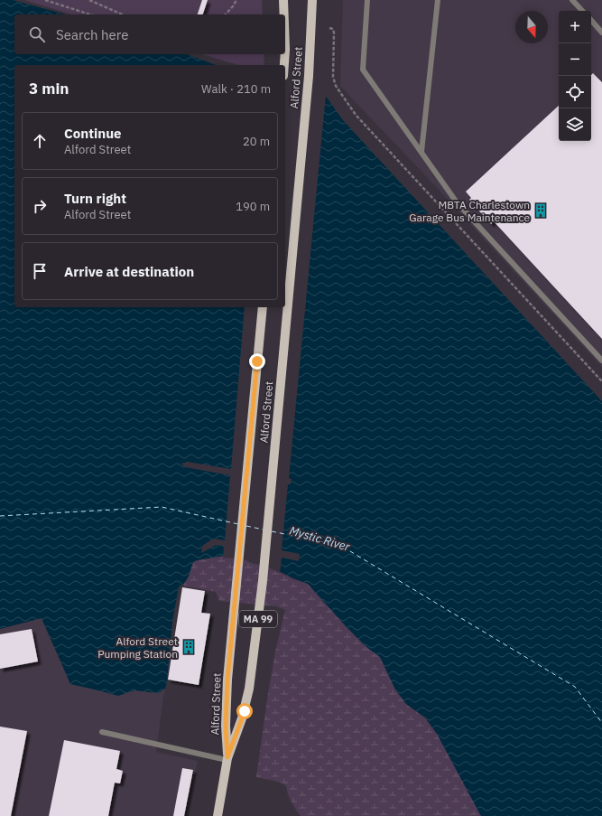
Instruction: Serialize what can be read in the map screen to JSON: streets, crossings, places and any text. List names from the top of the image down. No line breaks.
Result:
{"streets":{"main road":["Alford Street","MA 99"]},"crossings":[["Alford Street","MA 99"]],"water":["Mystic River"],"places":{"building":["MBTA Charlestown Garage Bus Maintenance","Alford Street Pumping Station"]},"north":"bottom","page":{"map_buttons":["+","−"],"search":"Search here","heading":["3 min","Walk · 210 m"],"list":[["Continue","Alford Street","20 m"],["Turn right","Alford Street","190 m"],"Arrive at destination"]}}
